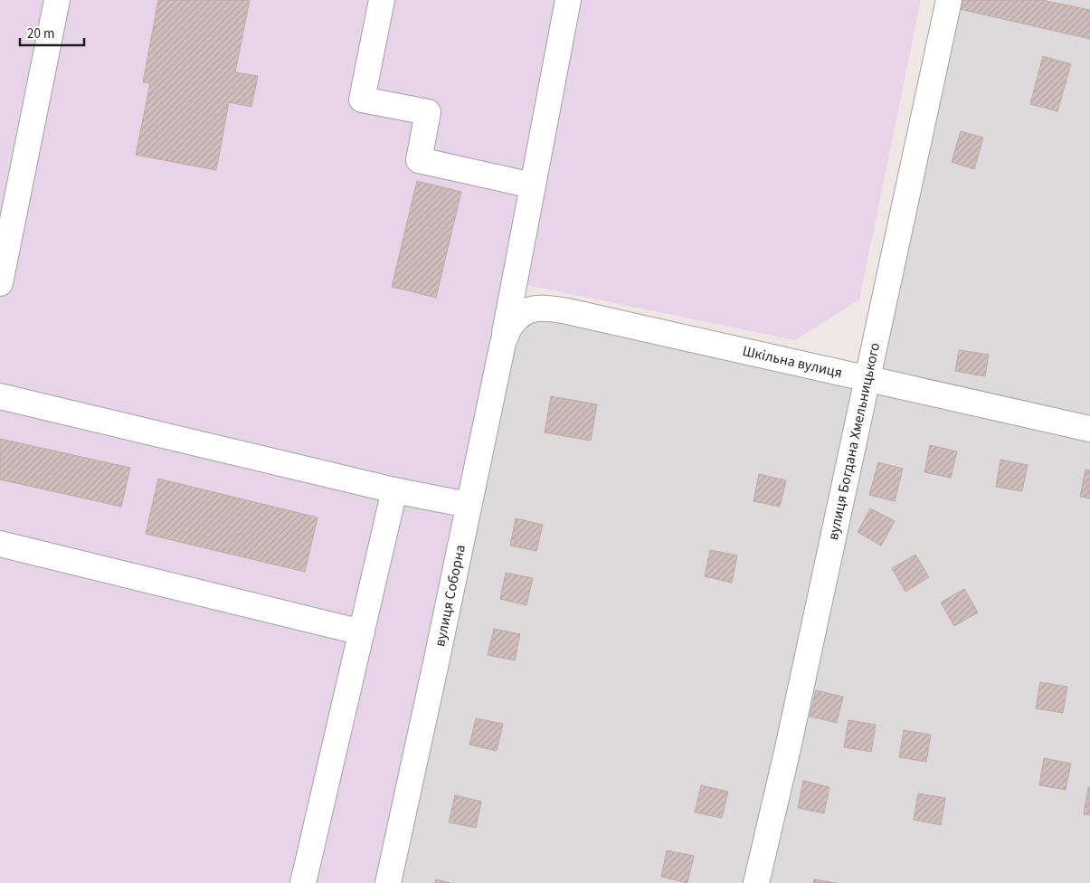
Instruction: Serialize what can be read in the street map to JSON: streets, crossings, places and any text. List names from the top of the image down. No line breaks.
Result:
{"streets":{"street":["Шкільна вулиця","вулиця Богдана Хмельницького","вулиця Соборна"]},"crossings":[["Шкільна вулиця","вулиця Богдана Хмельницького"],["Шкільна вулиця","вулиця Соборна"]],"scale_bar":"20 m"}
